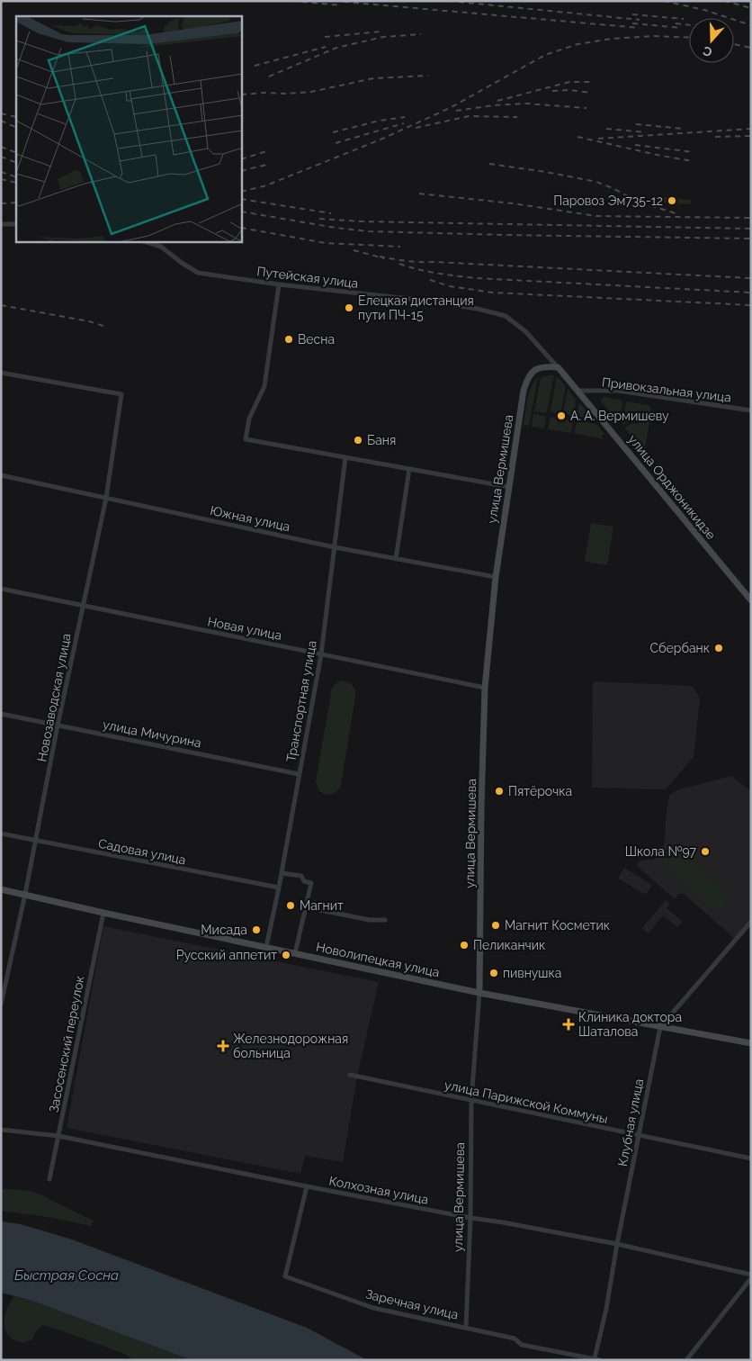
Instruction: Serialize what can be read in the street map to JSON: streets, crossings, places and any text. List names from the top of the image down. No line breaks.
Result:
{"streets":{"street":["Путейская улица","Привокзальная улица","улица Вермишева","улица Орджоникидзе","Южная улица","Новая улица","Новозаводская улица","Транспортная улица","улица Мичурина","Садовая улица","Новолипецкая улица","Засосенский переулок","улица Парижской Коммуны","Клубная улица","Колхозная улица","Заречная улица"]},"crossings":[["Путейская улица","улица Вермишева"],["Путейская улица","улица Орджоникидзе"],["Привокзальная улица","улица Орджоникидзе"],["улица Вермишева","улица Орджоникидзе"],["улица Вермишева","Южная улица"],["улица Вермишева","Новая улица"],["улица Вермишева","Новолипецкая улица"],["улица Вермишева","улица Парижской Коммуны"],["улица Вермишева","Колхозная улица"],["улица Вермишева","Заречная улица"],["Южная улица","Новозаводская улица"],["Южная улица","Транспортная улица"],["Новая улица","Новозаводская улица"],["Новая улица","Транспортная улица"],["Новозаводская улица","улица Мичурина"],["Новозаводская улица","Садовая улица"],["Новозаводская улица","Новолипецкая улица"],["Транспортная улица","улица Мичурина"],["Транспортная улица","Садовая улица"],["Транспортная улица","Новолипецкая улица"],["Новолипецкая улица","Засосенский переулок"],["Новолипецкая улица","Клубная улица"],["Засосенский переулок","Колхозная улица"],["улица Парижской Коммуны","Клубная улица"],["Клубная улица","Колхозная улица"],["Клубная улица","Заречная улица"],["Колхозная улица","Заречная улица"]],"water":["Быстрая Сосна"],"places":{"other":["Паровоз Эм735-12","Елецкая дистанция пути ПЧ-15","Весна","А. А. Вермишеву","Баня","Сбербанк","Пятёрочка","Школа №97","Магнит","Магнит Косметик","Мисада","Пеликанчик","Русский аппетит","пивнушка"],"health":["Клиника доктора Шаталова","Железнодорожная больница"]},"north":"bottom"}
